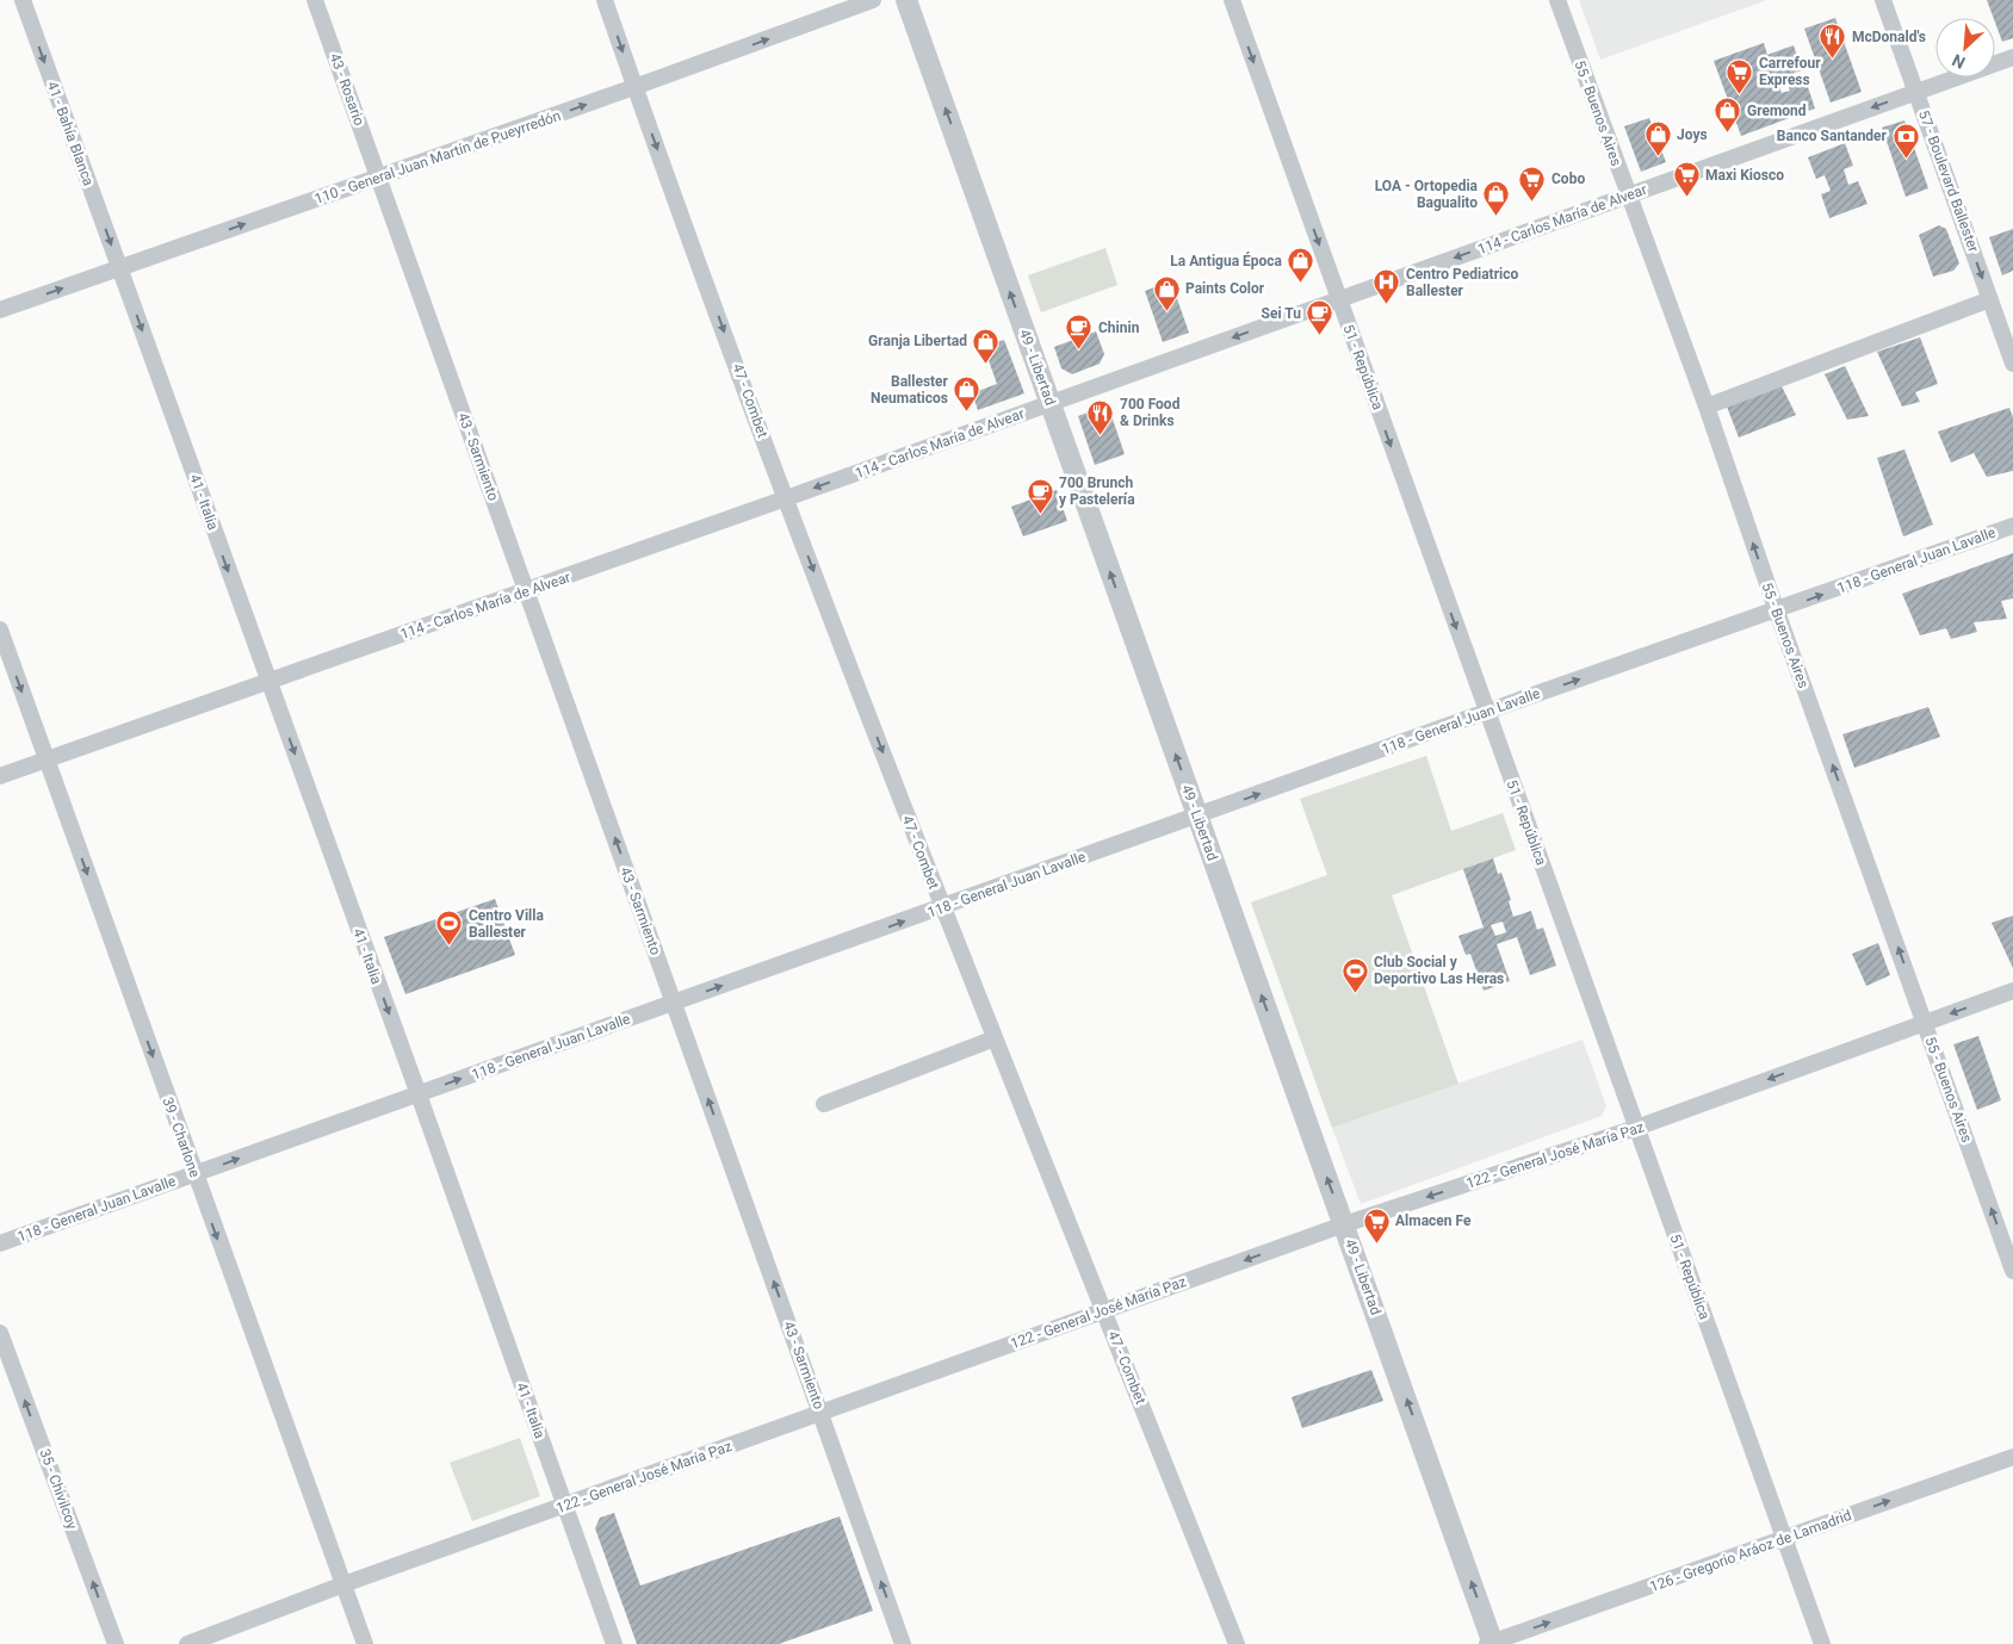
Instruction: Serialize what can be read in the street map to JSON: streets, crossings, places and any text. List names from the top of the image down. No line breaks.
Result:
{"streets":{"street":["43 - Rosario","55 - Buenos Aires","41 - Bahía Blanca","110 - General Juan Martín de Pueyrredón","57 - Boulevard Ballester","114 - Carlos María de Alvear","49 - Libertad","51 - República","47 - Combet","43 - Sarmiento","41 - Italia","118 - General Juan Lavalle","39 - Charlone","122 - General José María Paz","35 - Chivilcoy","126 - Gregorio Aráoz de Lamadrid"]},"crossings":[["43 - Rosario","110 - General Juan Martín de Pueyrredón"],["43 - Rosario","43 - Sarmiento"],["55 - Buenos Aires","114 - Carlos María de Alvear"],["55 - Buenos Aires","118 - General Juan Lavalle"],["55 - Buenos Aires","122 - General José María Paz"],["41 - Bahía Blanca","110 - General Juan Martín de Pueyrredón"],["41 - Bahía Blanca","41 - Italia"],["110 - General Juan Martín de Pueyrredón","47 - Combet"],["110 - General Juan Martín de Pueyrredón","43 - Sarmiento"],["110 - General Juan Martín de Pueyrredón","41 - Italia"],["57 - Boulevard Ballester","114 - Carlos María de Alvear"],["114 - Carlos María de Alvear","49 - Libertad"],["114 - Carlos María de Alvear","51 - República"],["114 - Carlos María de Alvear","47 - Combet"],["114 - Carlos María de Alvear","43 - Sarmiento"],["114 - Carlos María de Alvear","41 - Italia"],["114 - Carlos María de Alvear","39 - Charlone"],["49 - Libertad","118 - General Juan Lavalle"],["49 - Libertad","122 - General José María Paz"],["49 - Libertad","126 - Gregorio Aráoz de Lamadrid"],["51 - República","118 - General Juan Lavalle"],["51 - República","122 - General José María Paz"],["51 - República","126 - Gregorio Aráoz de Lamadrid"],["47 - Combet","118 - General Juan Lavalle"],["47 - Combet","122 - General José María Paz"],["43 - Sarmiento","118 - General Juan Lavalle"],["43 - Sarmiento","122 - General José María Paz"],["41 - Italia","118 - General Juan Lavalle"],["41 - Italia","122 - General José María Paz"],["118 - General Juan Lavalle","39 - Charlone"],["39 - Charlone","122 - General José María Paz"]],"one_way":["55 - Buenos Aires","41 - Bahía Blanca","110 - General Juan Martín de Pueyrredón","57 - Boulevard Ballester","114 - Carlos María de Alvear","49 - Libertad","51 - República","47 - Combet","43 - Sarmiento","41 - Italia","118 - General Juan Lavalle","39 - Charlone","122 - General José María Paz","35 - Chivilcoy","126 - Gregorio Aráoz de Lamadrid"],"places":{"restaurant":["McDonald's","700 Food & Drinks"],"supermarket":["Carrefour Express","Maxi Kiosco","Cobo","Almacen Fe"],"shop":["Gremond","Joys","LOA - Ortopedia Bagualito","La Antigua Época","Paints Color","Granja Libertad","Ballester Neumaticos"],"bank":["Banco Santander"],"hospital":["Centro Pediatrico Ballester"],"cafe":["Sei Tu","Chinin","700 Brunch y Pastelería"],"sports":["Centro Villa Ballester","Club Social y Deportivo Las Heras"]},"north":"bottom left"}
